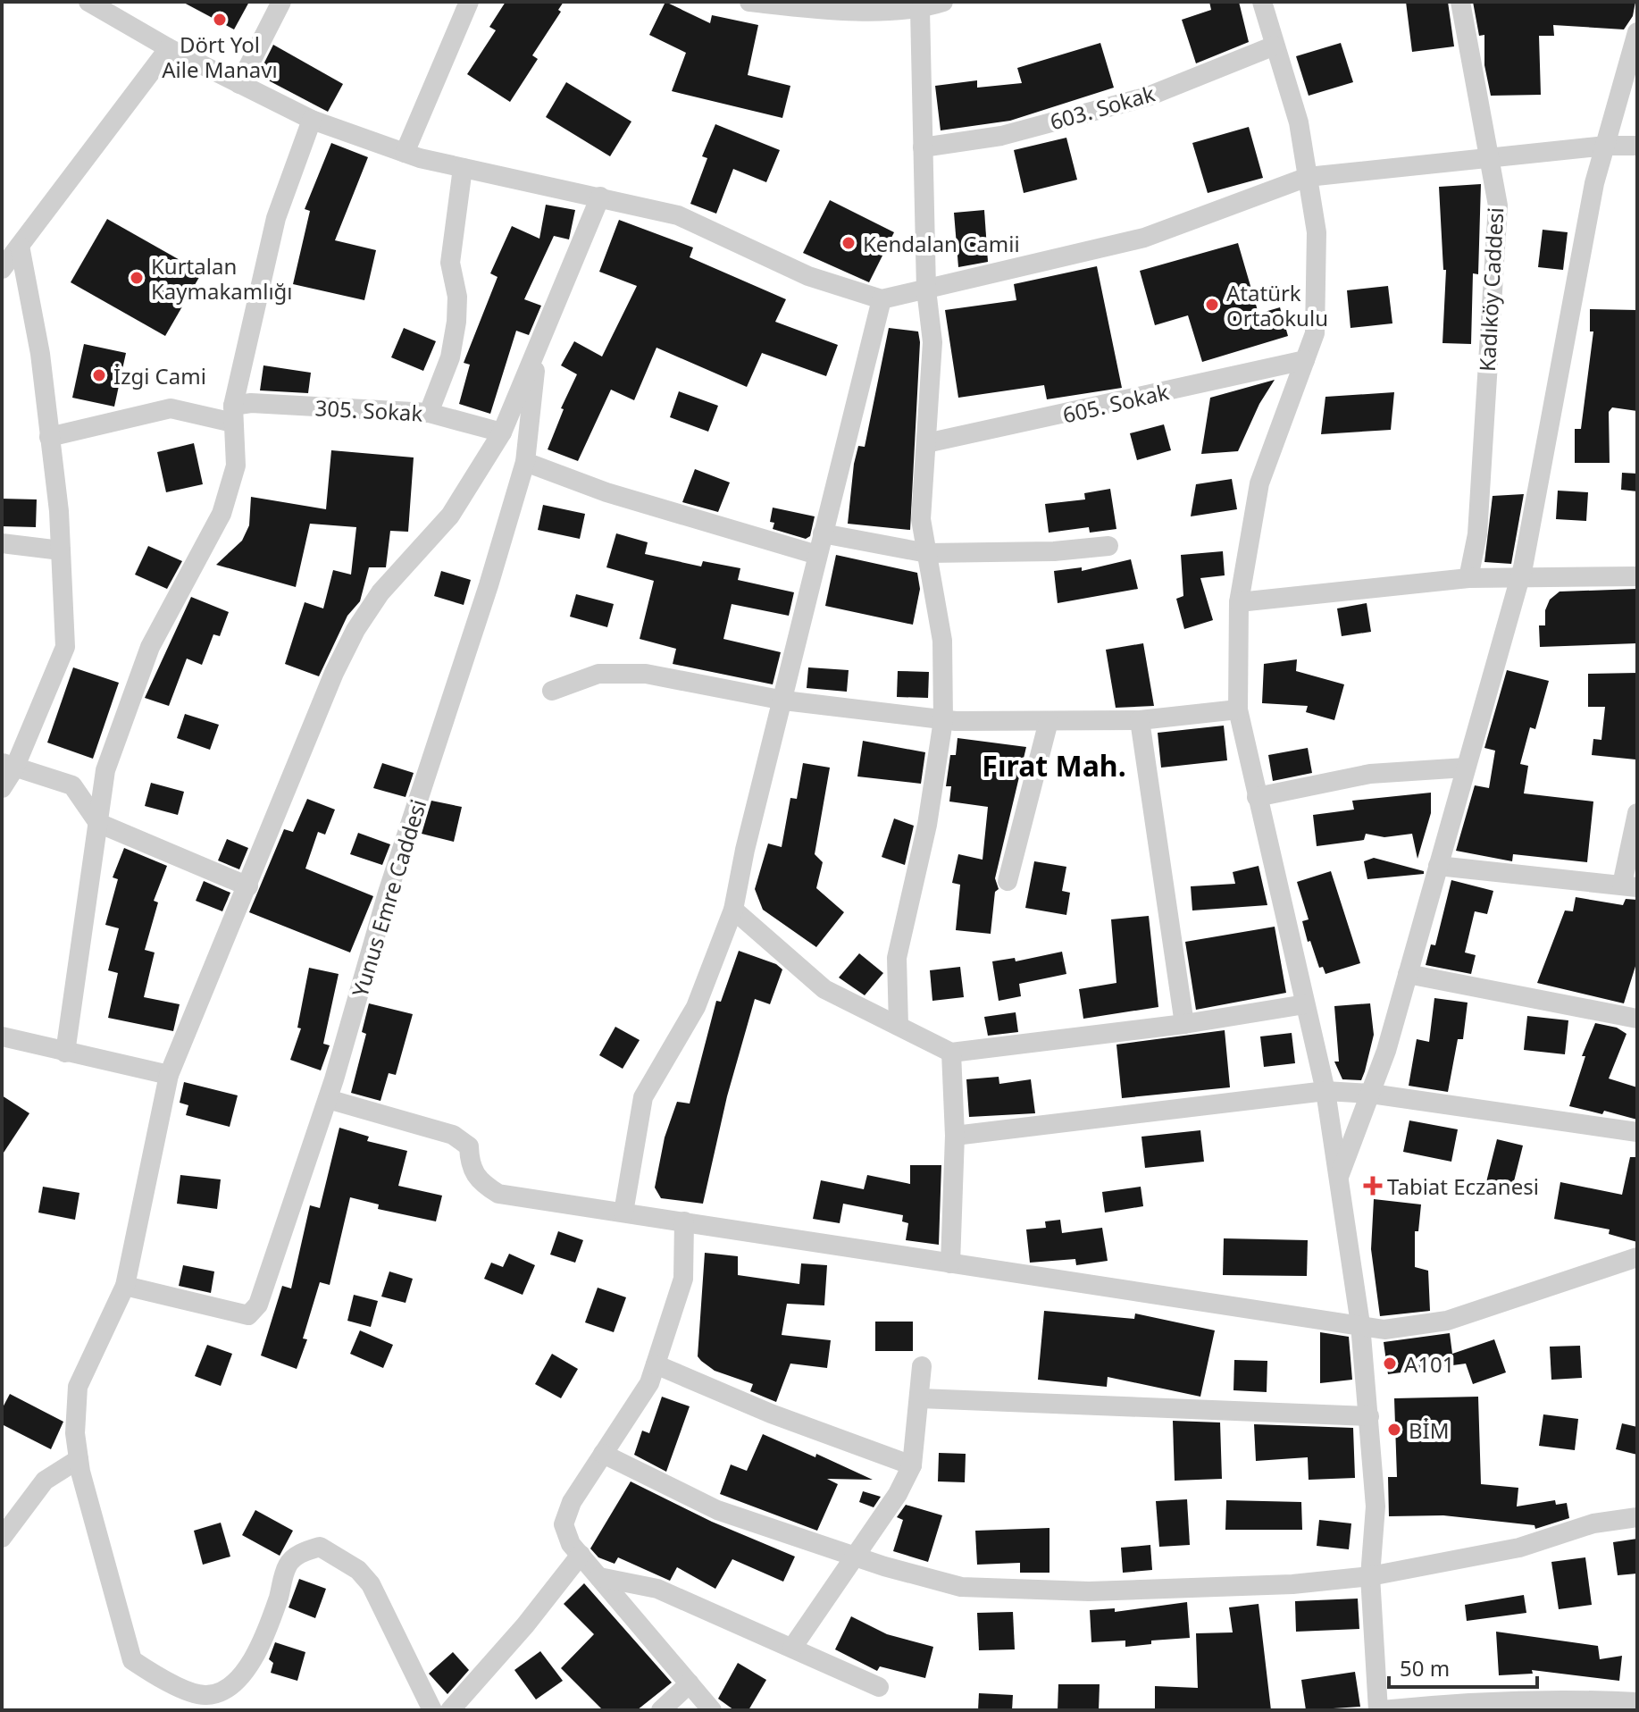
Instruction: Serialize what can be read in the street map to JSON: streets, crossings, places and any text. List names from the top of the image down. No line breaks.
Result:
{"streets":{"street":["603. Sokak","Kadıköy Caddesi","605. Sokak","305. Sokak","Yunus Emre Caddesi"]},"districts":["Fırat Mah."],"places":{"other":["Dört Yol Aile Manavı","Kendalan Camii","Kurtalan Kaymakamlığı","Atatürk Ortaokulu","İzgi Cami","A101","BİM"],"health":["Tabiat Eczanesi"]},"scale_bar":"50 m"}
